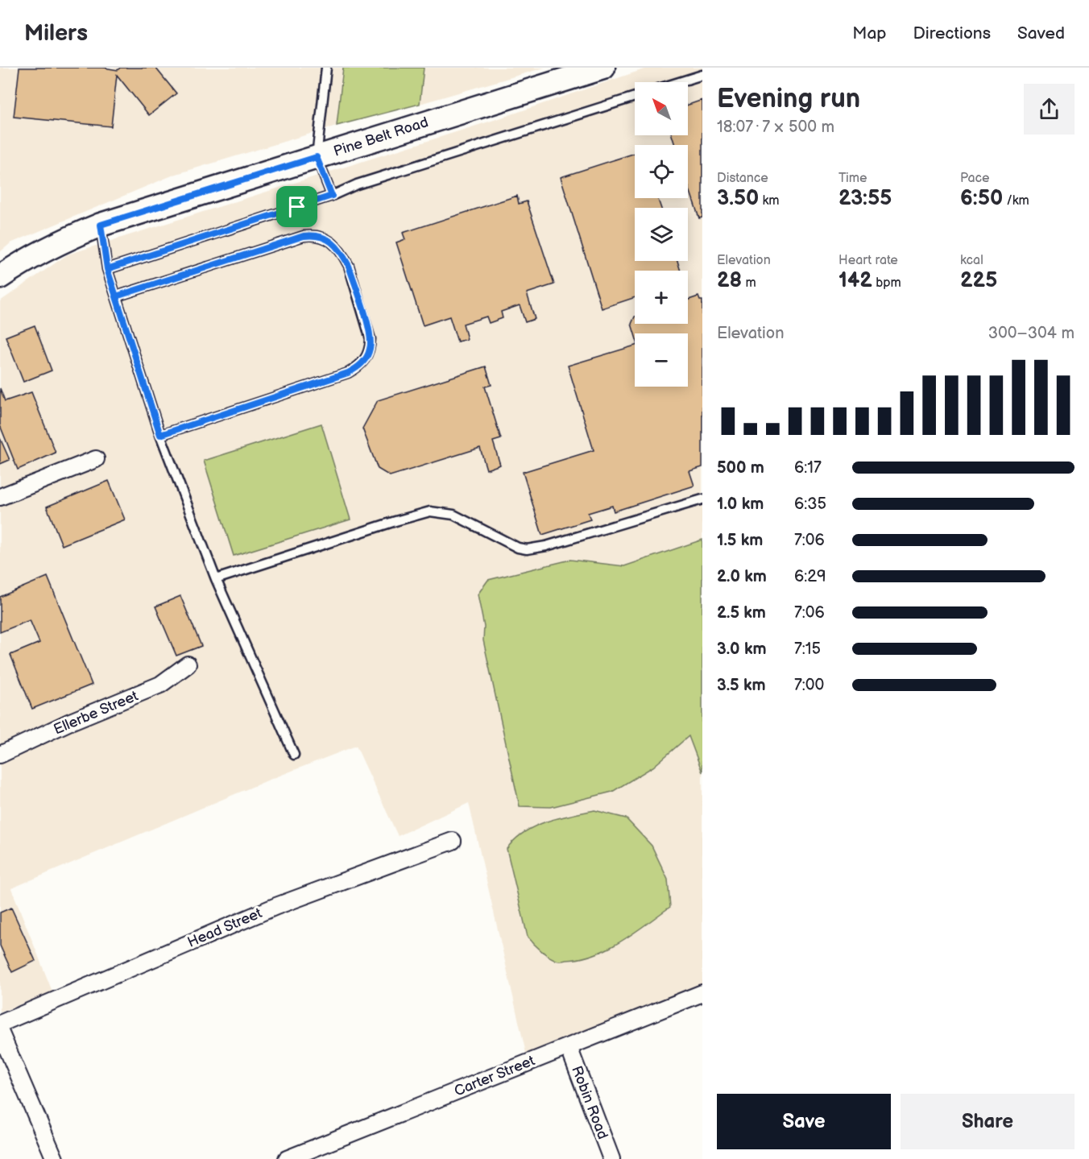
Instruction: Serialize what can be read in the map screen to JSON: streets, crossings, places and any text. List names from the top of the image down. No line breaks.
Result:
{"streets":{"street":["Pine Belt Road","Ellerbe Street","Head Street","Carter Street","Robin Road"]},"crossings":[["Carter Street","Robin Road"]],"north":"top left","page":{"header":"Milers","nav":["Map","Directions","Saved"],"heading":["Evening run","18:07 · 7 × 500 m"],"map_buttons":["+","−"],"stats":[["Distance","3.50 km"],["Time","23:55"],["Pace","6:50 /km"],["Elevation","28 m"],["Heart rate","142 bpm"],["kcal","225"]],"chart":["Elevation","300–304 m"],"list":[{"name":"500 m","note":"6:17"},{"name":"1.0 km","note":"6:35"},{"name":"1.5 km","note":"7:06"},{"name":"2.0 km","note":"6:29"},{"name":"2.5 km","note":"7:06"},{"name":"3.0 km","note":"7:15"},{"name":"3.5 km","note":"7:00"}],"buttons":["Save","Share"]}}
